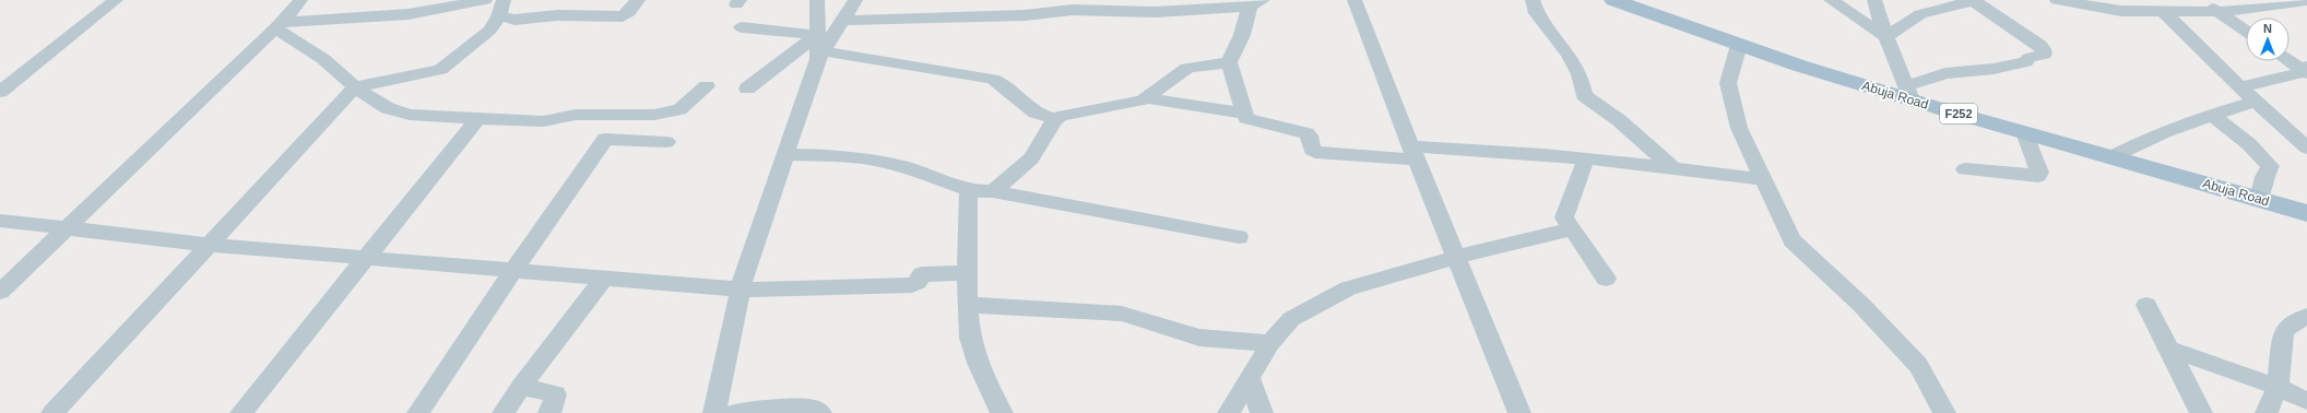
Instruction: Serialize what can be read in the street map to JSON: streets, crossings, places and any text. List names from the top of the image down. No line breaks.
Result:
{"streets":{"main road":["Abuja Road","F252"]},"north":"top"}
